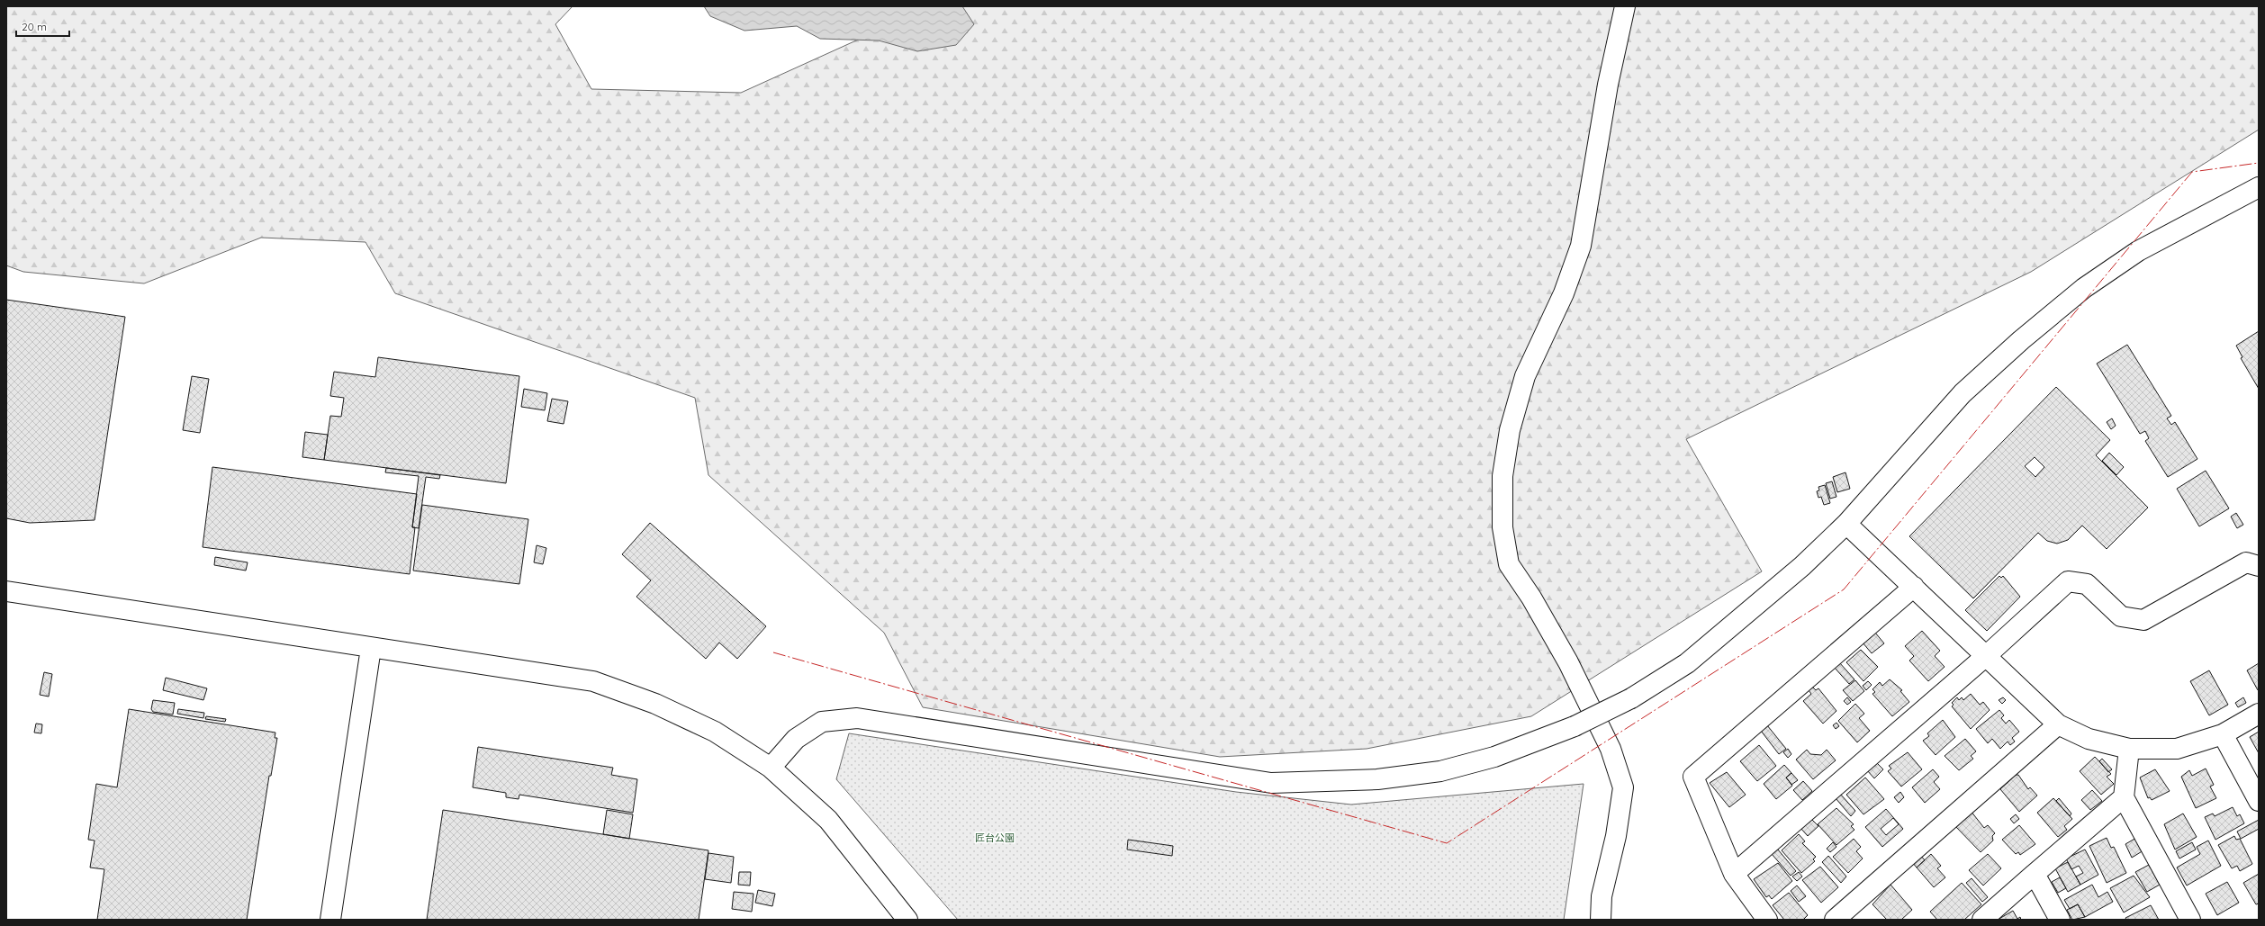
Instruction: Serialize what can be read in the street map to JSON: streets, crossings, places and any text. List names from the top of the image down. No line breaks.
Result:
{"parks":["匠台公園"],"scale_bar":"20 m"}
